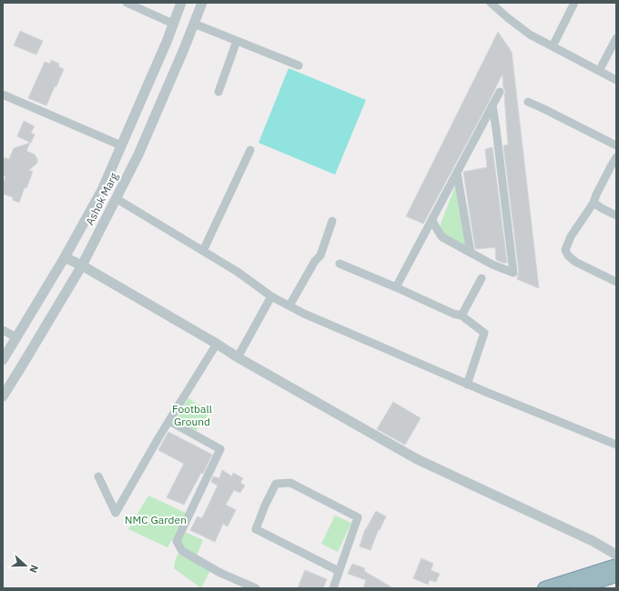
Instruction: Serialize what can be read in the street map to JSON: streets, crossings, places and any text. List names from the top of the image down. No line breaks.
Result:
{"streets":{"street":["Ashok Marg"]},"parks":["Football Ground","NMC Garden"],"north":"right"}
